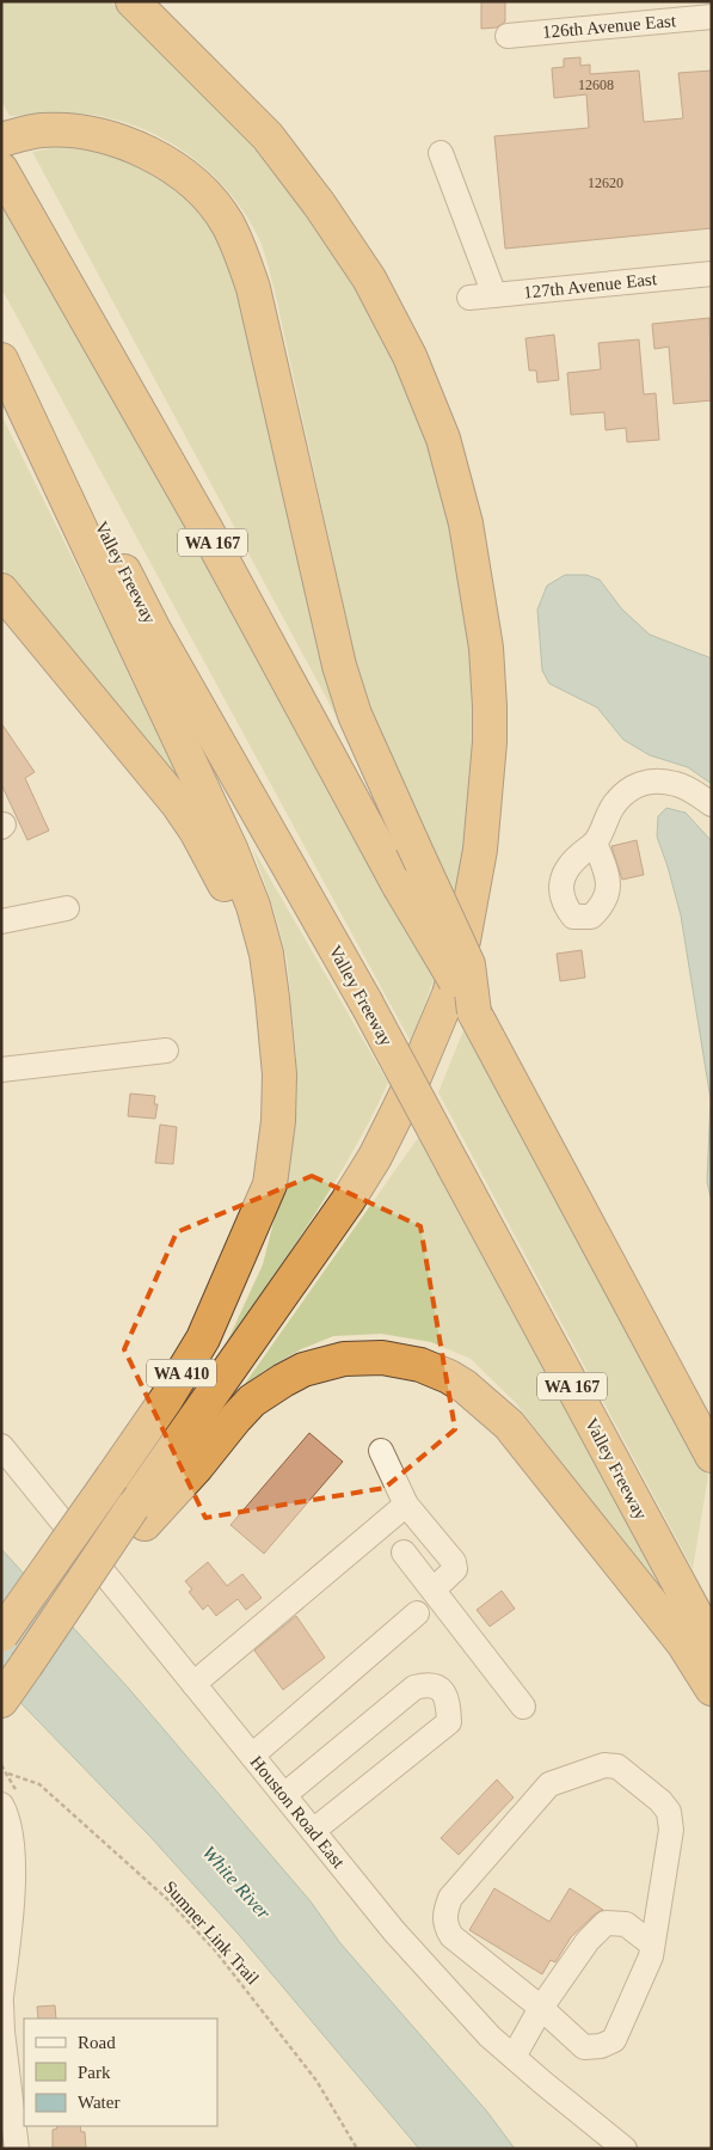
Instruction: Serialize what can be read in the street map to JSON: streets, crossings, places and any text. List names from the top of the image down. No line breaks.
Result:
{"streets":{"highway":["WA 167","Valley Freeway","WA 410"],"street":["126th Avenue East","127th Avenue East","Houston Road East"],"path":["Sumner Link Trail"]},"water":["White River"],"house_numbers":["12608","12620"],"legend":["Road","Park","Water"]}
